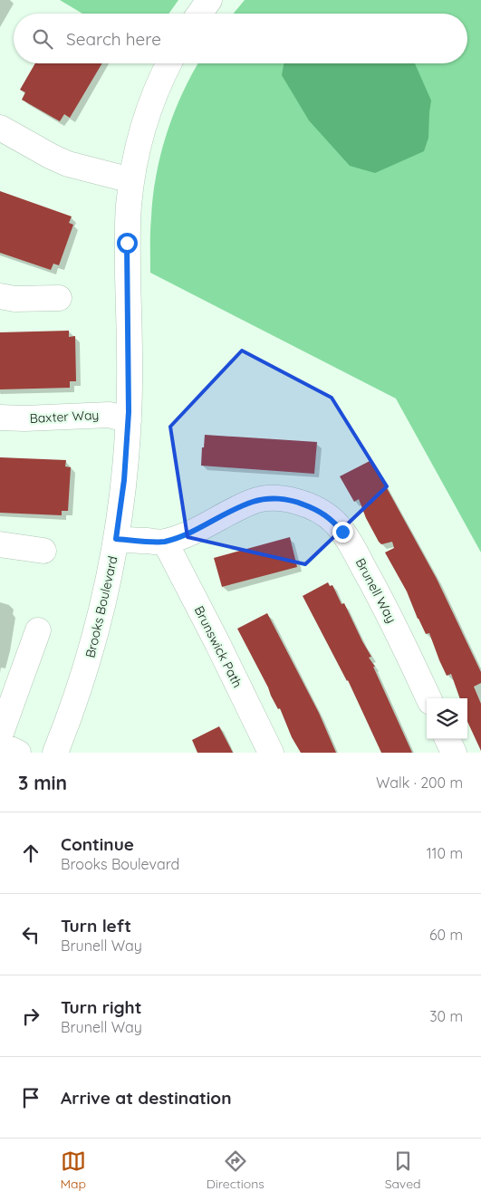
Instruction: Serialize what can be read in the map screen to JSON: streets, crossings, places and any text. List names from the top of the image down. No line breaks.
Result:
{"streets":{"street":["Baxter Way","Brunell Way","Brooks Boulevard","Brunswick Path"]},"crossings":[["Baxter Way","Brooks Boulevard"],["Brunell Way","Brooks Boulevard"],["Brunell Way","Brunswick Path"]],"page":{"search":"Search here","heading":["3 min","Walk · 200 m"],"list":[["Continue","Brooks Boulevard","110 m"],["Turn left","Brunell Way","60 m"],["Turn right","Brunell Way","30 m"],"Arrive at destination"],"nav":["Map","Directions","Saved"]}}
